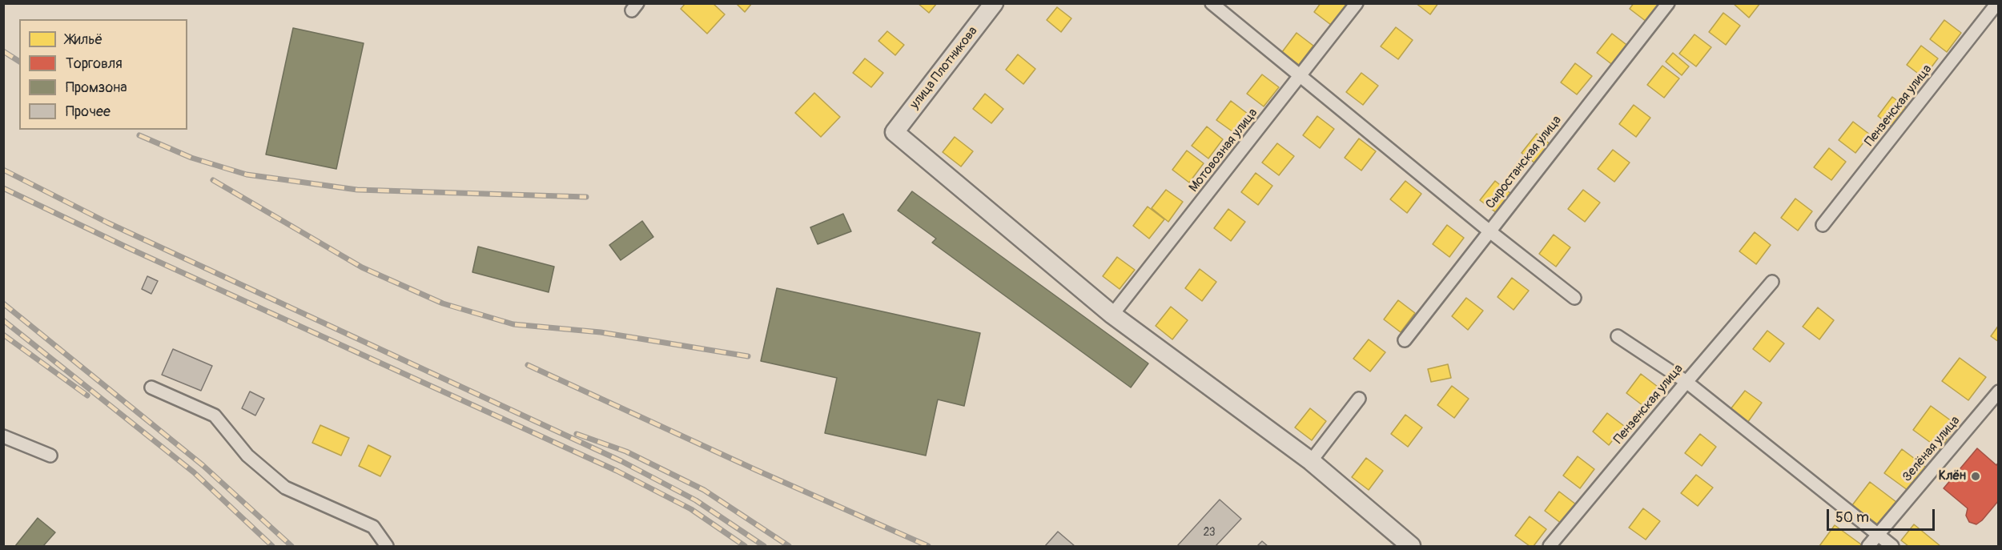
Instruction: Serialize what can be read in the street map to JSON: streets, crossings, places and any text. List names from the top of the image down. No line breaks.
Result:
{"streets":{"street":["улица Плотникова","Пензенская улица","Мотовозная улица","Сыростанская улица","Зелёная улица"]},"crossings":[["улица Плотникова","Мотовозная улица"]],"places":["Клён"],"house_numbers":["23"],"legend":["Жильё","Торговля","Промзона","Прочее"],"scale_bar":"50 m"}
